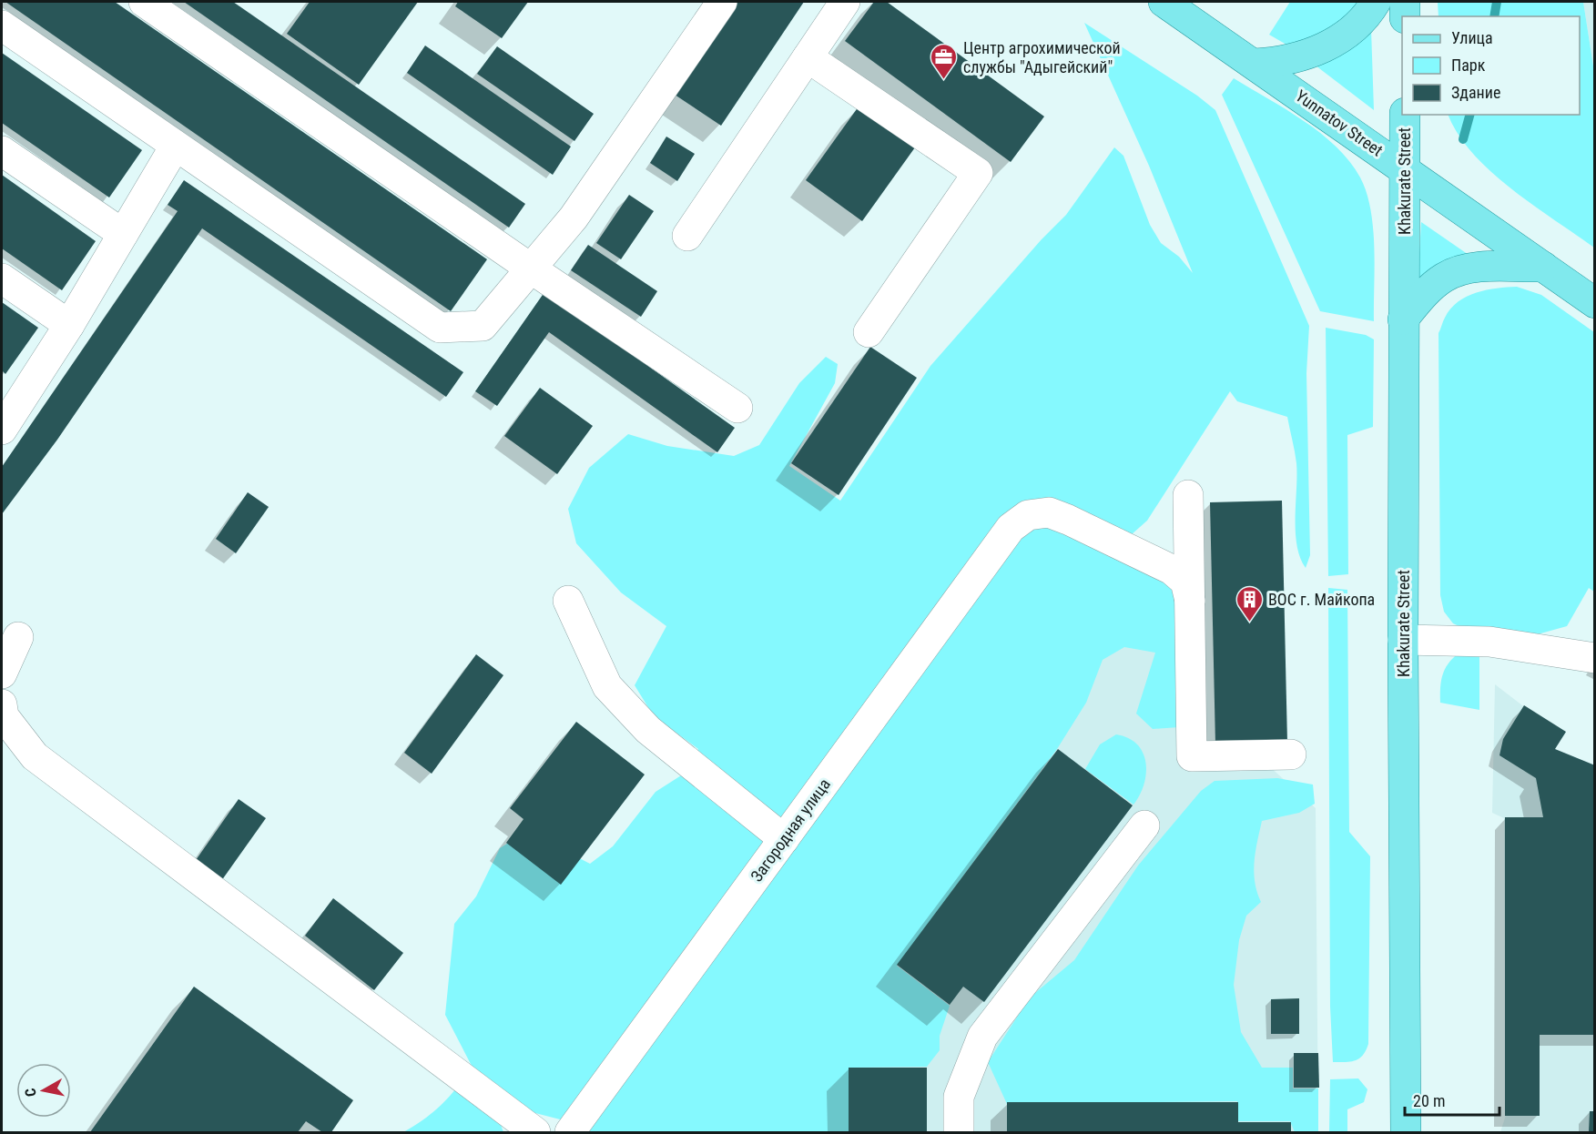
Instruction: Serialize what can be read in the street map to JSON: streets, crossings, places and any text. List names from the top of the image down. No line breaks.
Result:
{"streets":{"main road":["Yunnatov Street","Khakurate Street"],"street":["Загородная улица"]},"crossings":[["Yunnatov Street","Khakurate Street"]],"places":{"office":["Центр агрохимической службы \"Адыгейский\""],"building":["ВОС г. Майкопа"]},"legend":["Улица","Парк","Здание"],"scale_bar":"20 m","north":"left"}
